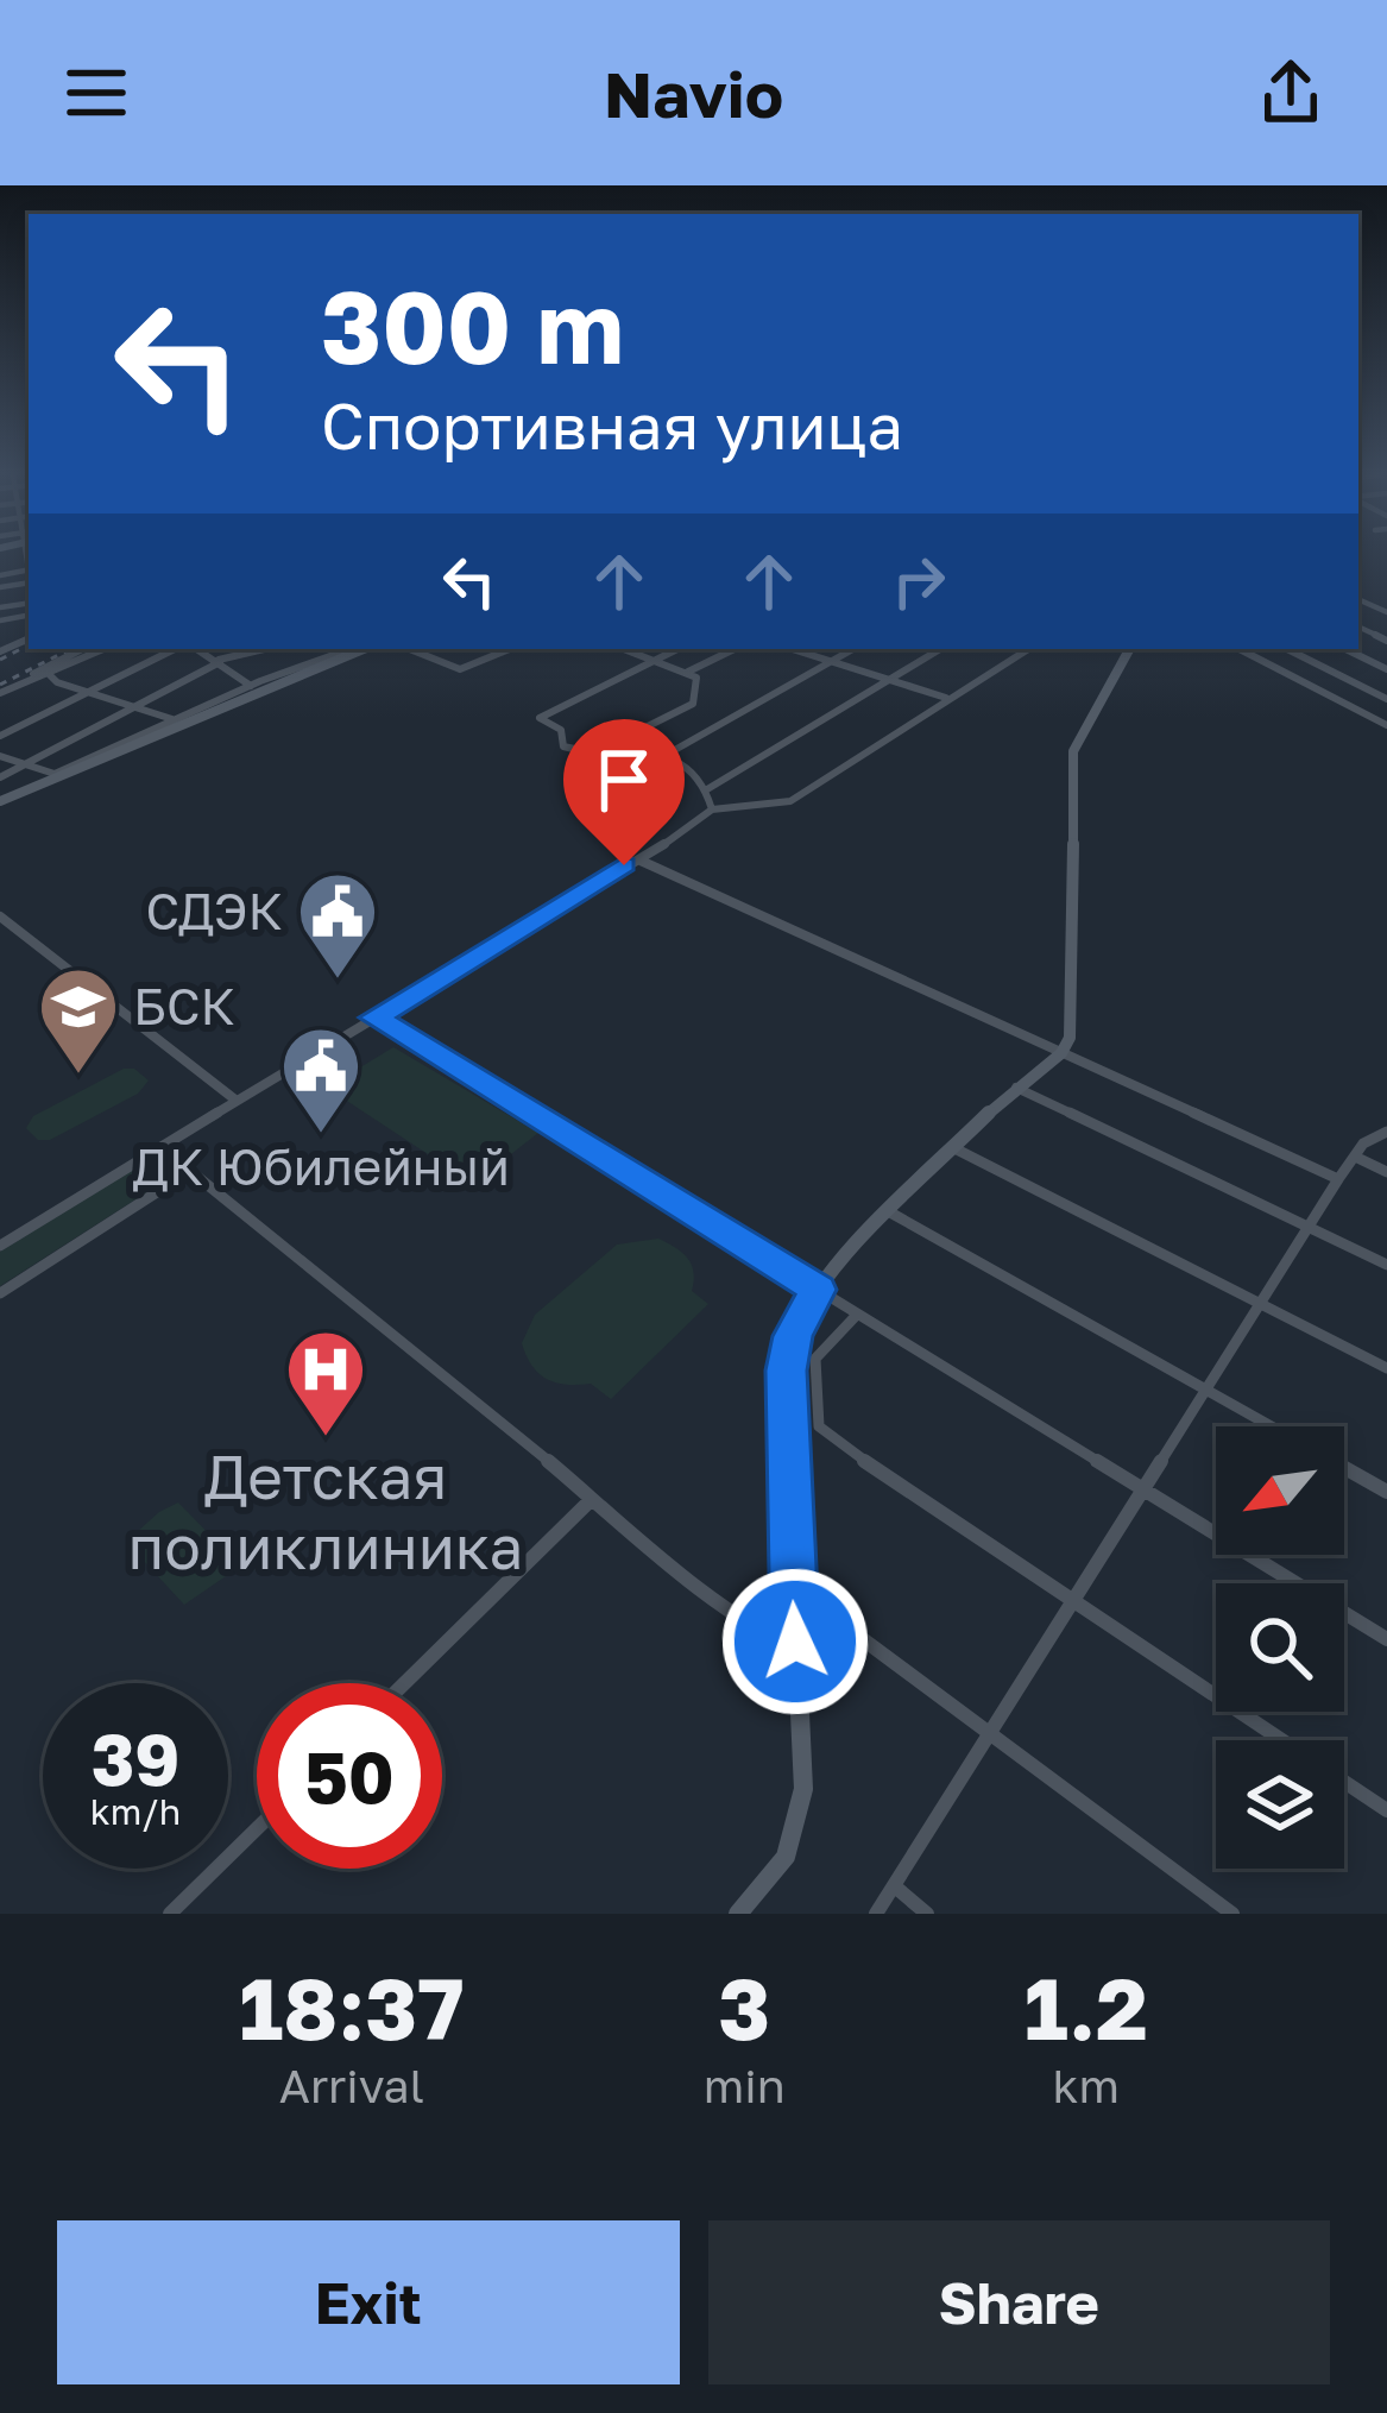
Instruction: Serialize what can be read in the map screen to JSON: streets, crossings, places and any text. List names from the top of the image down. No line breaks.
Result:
{"places":{"public building":["СДЭК","ДК Юбилейный"],"school or university":["БСК"],"hospital":["Детская поликлиника"]},"north":"bottom left","page":{"header":"Navio","turn":["300 m","Спортивная улица"],"speed":"39 km/h","limit":"50","eta":["18:37","Arrival","3","min","1.2","km"],"buttons":["Exit","Share"]}}
